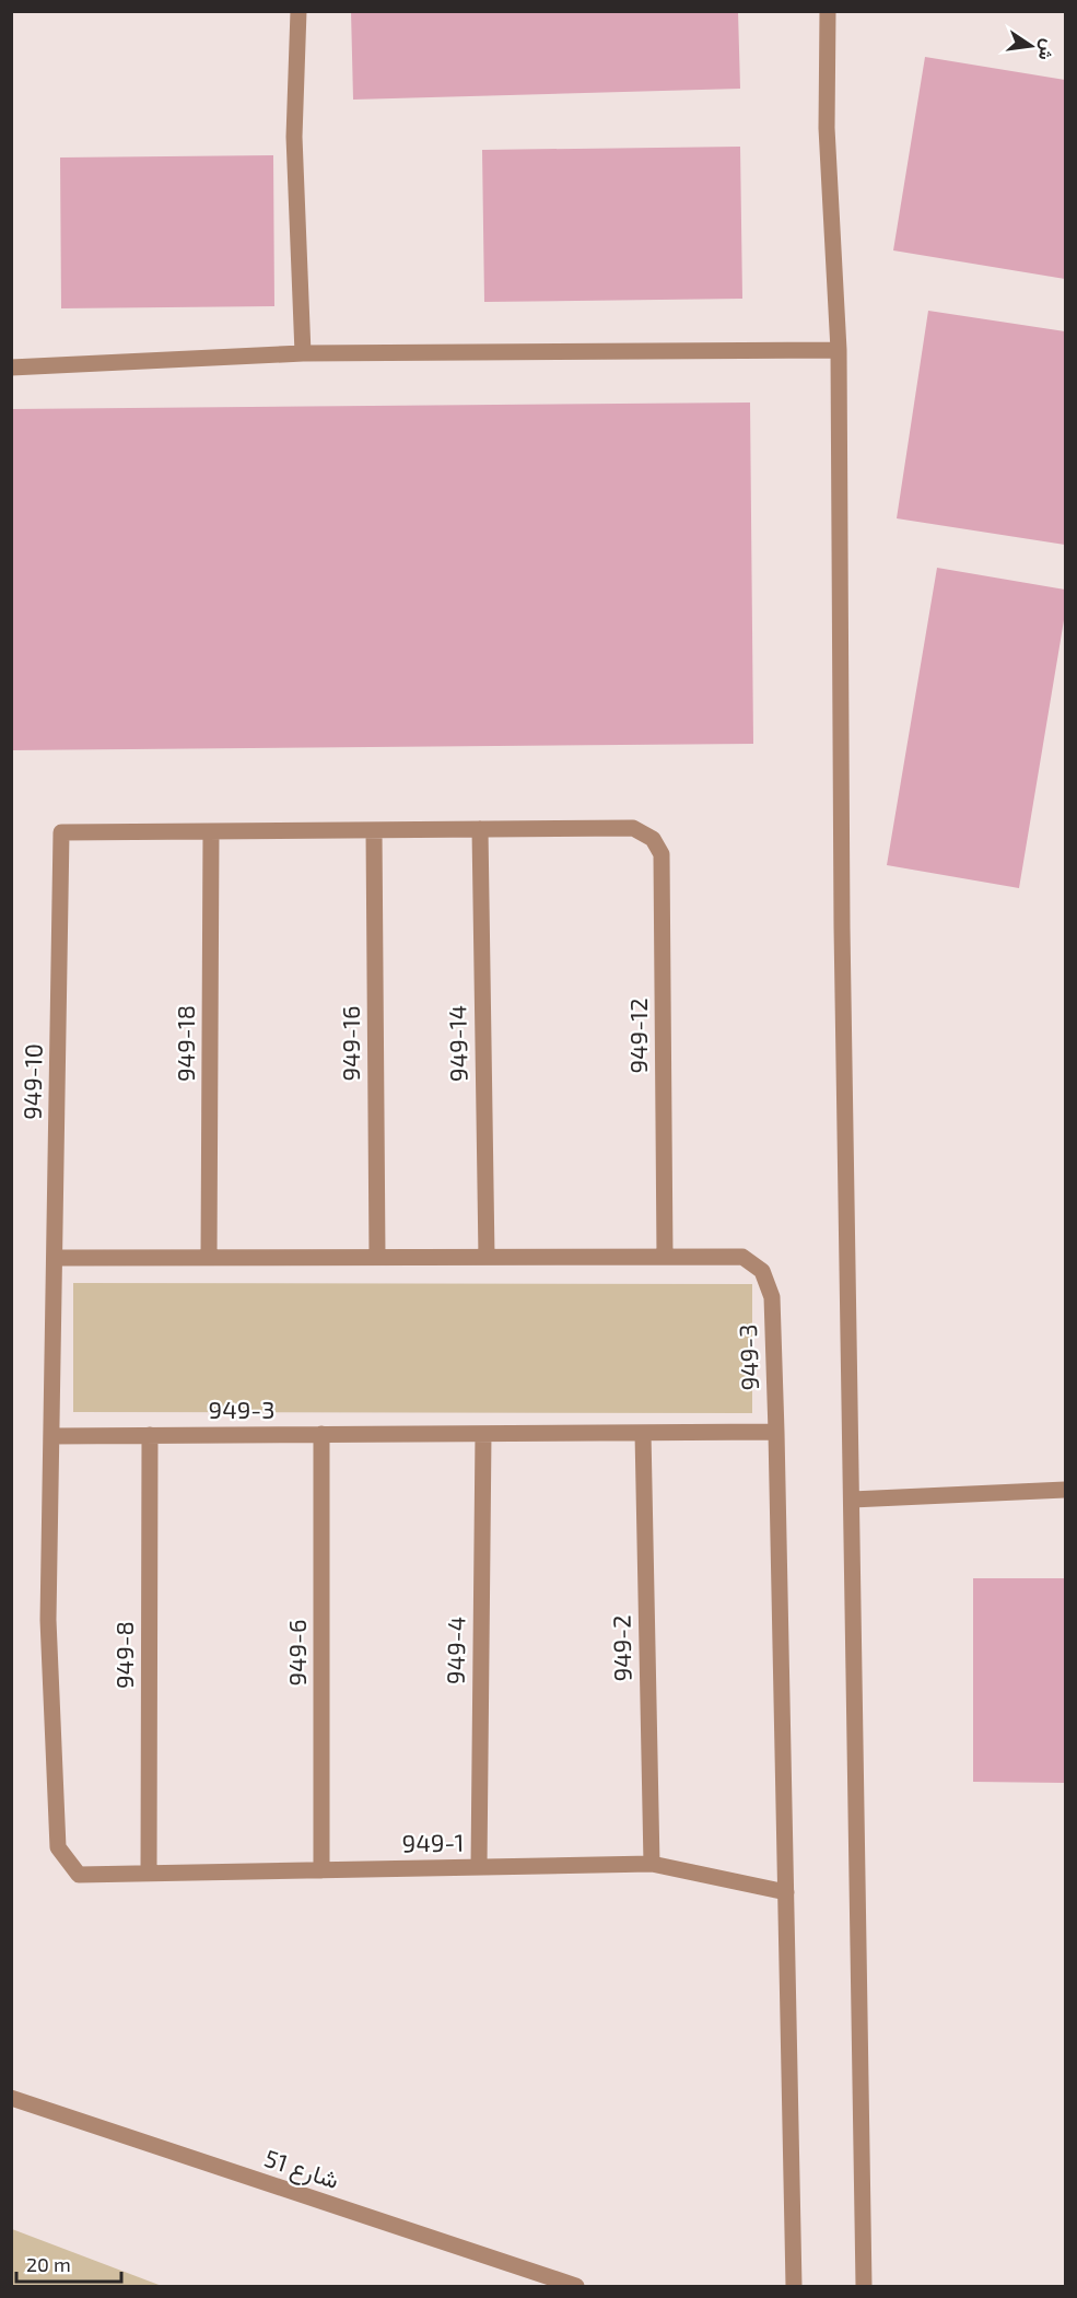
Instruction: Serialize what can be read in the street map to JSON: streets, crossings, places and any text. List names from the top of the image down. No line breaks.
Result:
{"streets":{"street":["949-12","949-18","949-16","949-14","949-10","949-3","949-2","949-4","949-6","949-8","949-1","شارع 51"]},"crossings":[["949-12","949-14"],["949-12","949-3"],["949-18","949-10"],["949-18","949-3"],["949-16","949-3"],["949-14","949-3"],["949-10","949-3"],["949-10","949-1"],["949-3","949-2"],["949-3","949-4"],["949-3","949-6"],["949-3","949-8"],["949-2","949-1"],["949-4","949-1"],["949-6","949-1"],["949-8","949-1"]],"scale_bar":"20 m","north":"right"}
